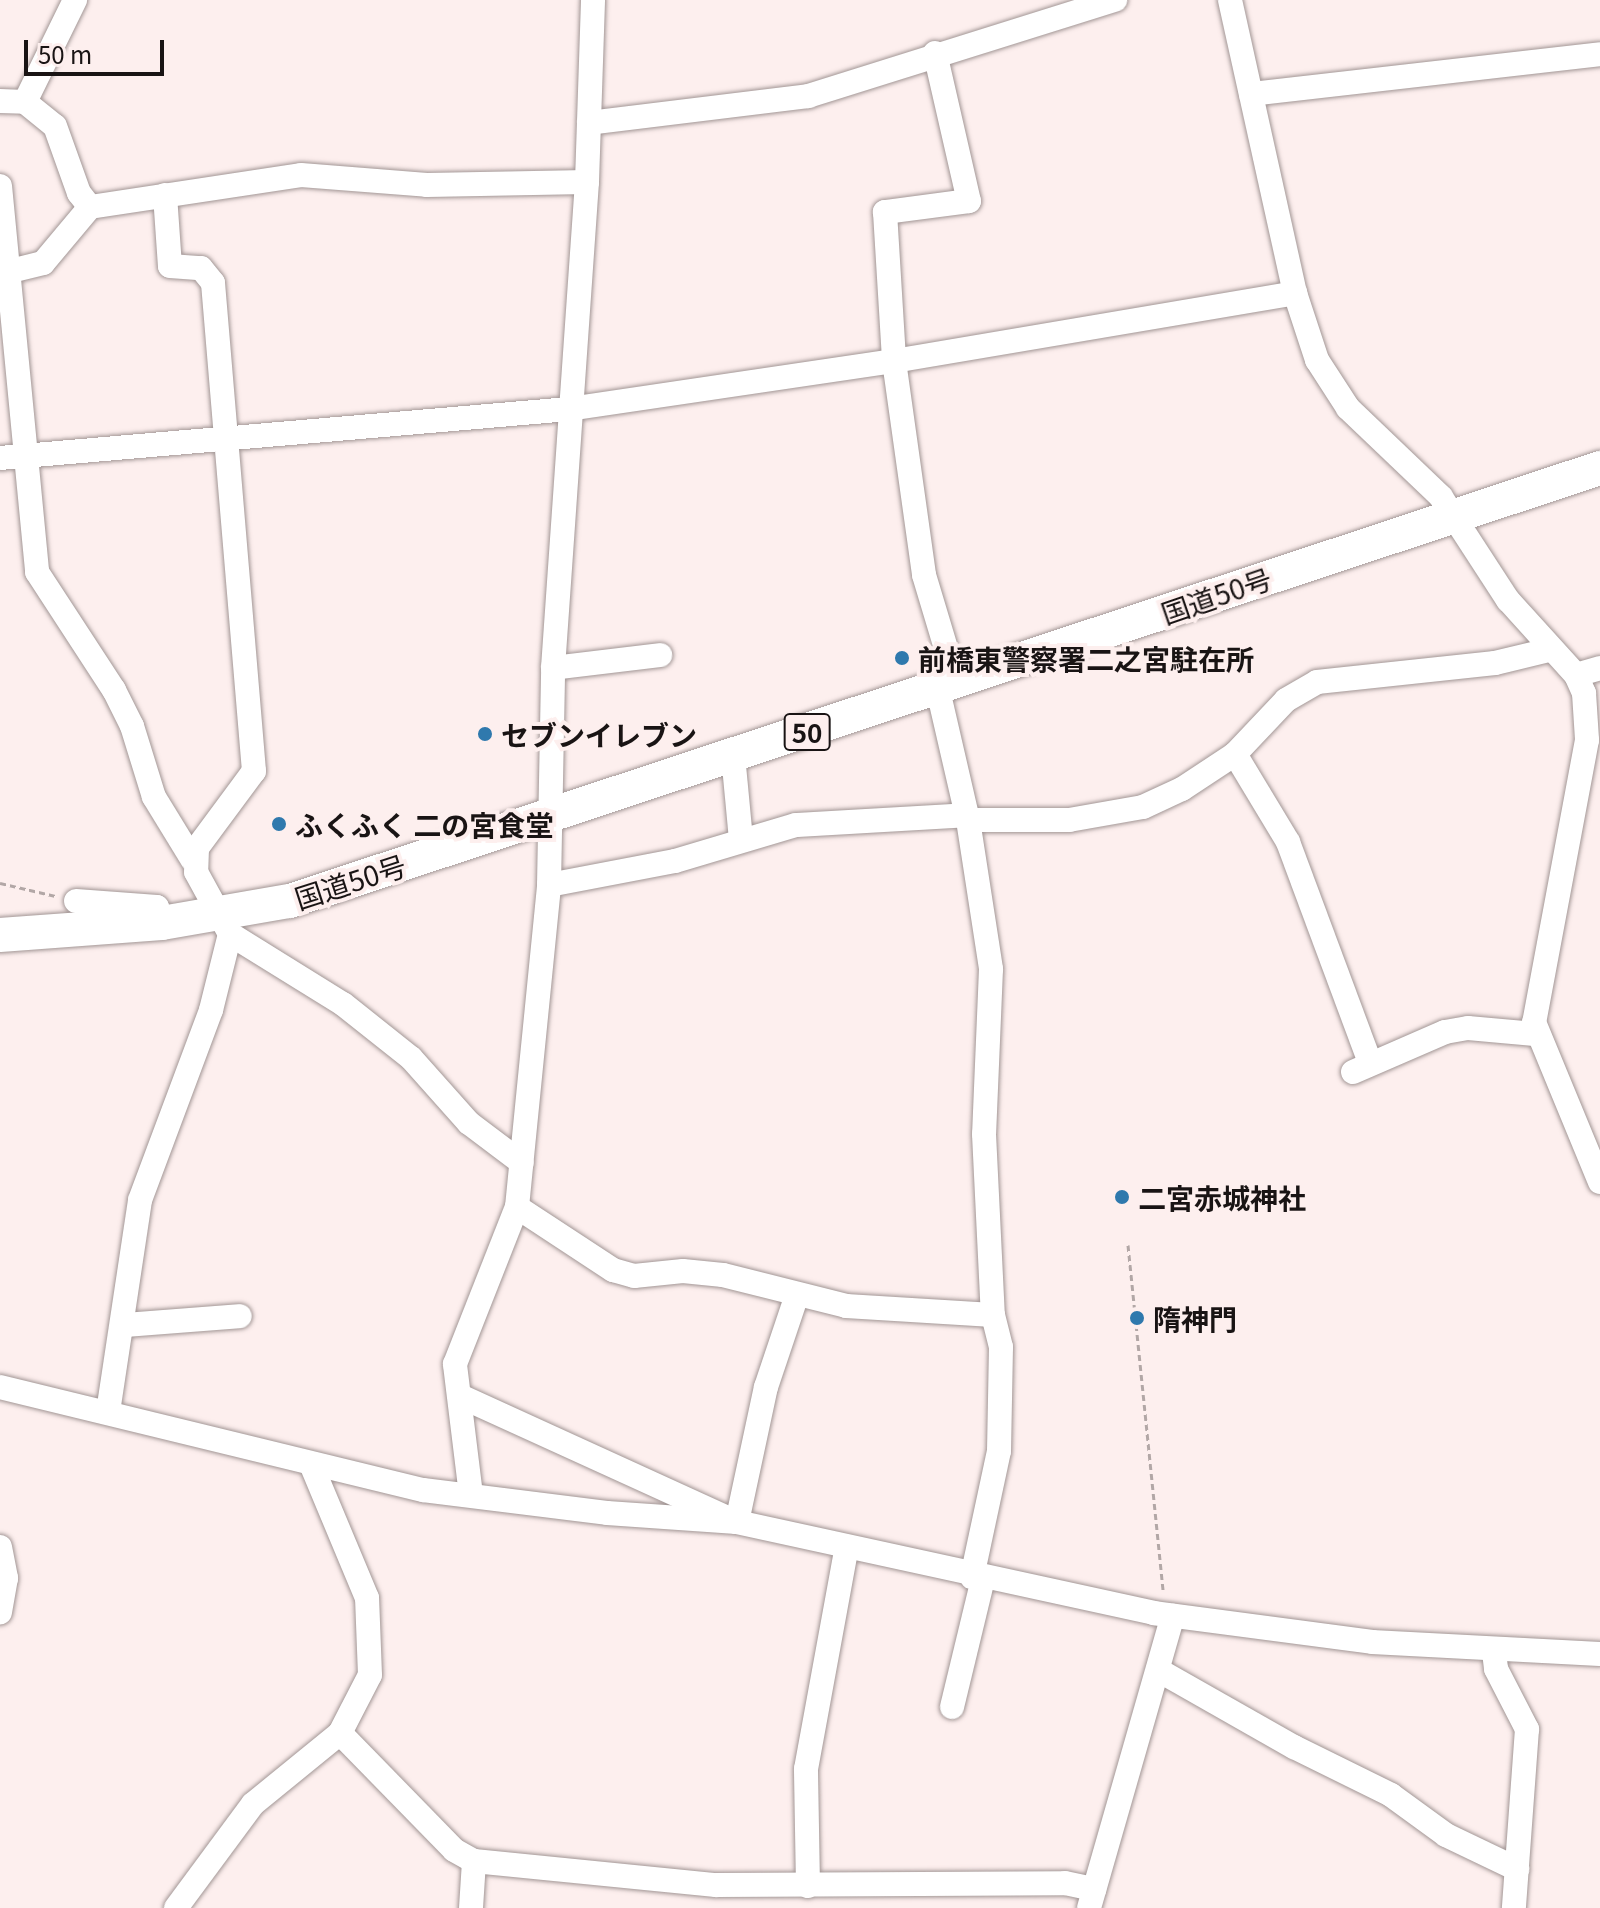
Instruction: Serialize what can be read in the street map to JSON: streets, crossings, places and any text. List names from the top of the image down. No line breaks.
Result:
{"streets":{"highway":["国道50号","50"]},"places":["前橋東警察署二之宮駐在所","セブンイレブン","ふくふく 二の宮食堂","二宮赤城神社","隋神門"],"scale_bar":"50 m"}
